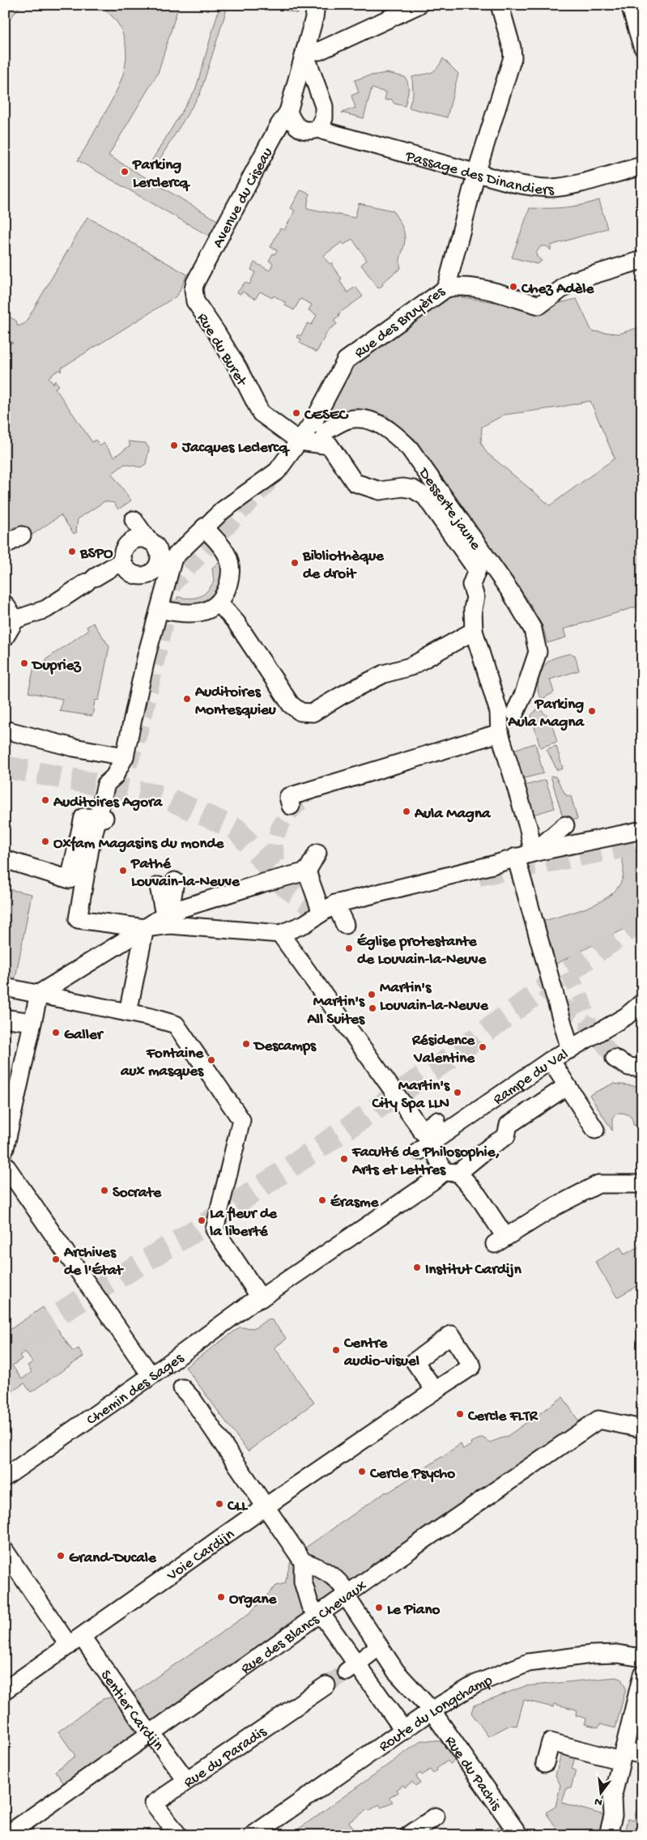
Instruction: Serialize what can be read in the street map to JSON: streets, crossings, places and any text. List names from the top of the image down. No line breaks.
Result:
{"streets":{"street":["Passage des Dinandiers","Avenue du Ciseau","Rue des Bruyères","Rue du Buret","Desserte jaune","Rampe du Val","Chemin des Sages","Voie Cardijn","Rue des Blancs Chevaux","Sentier Cardijn","Route du Longchamp","Rue du Paradis","Rue du Pachis"]},"crossings":[["Passage des Dinandiers","Rue des Bruyères"],["Avenue du Ciseau","Rue du Buret"],["Rue des Bruyères","Rue du Buret"],["Rue des Bruyères","Desserte jaune"],["Chemin des Sages","Voie Cardijn"],["Voie Cardijn","Sentier Cardijn"],["Rue des Blancs Chevaux","Sentier Cardijn"],["Sentier Cardijn","Rue du Paradis"],["Route du Longchamp","Rue du Pachis"]],"places":["Parking Lerclercq","Chez Adèle","CESEC","Jacques Leclercq","BSPO","Bibliothèque de droit","Dupriez","Auditoires Montesquieu","Parking Aula Magna","Auditoires Agora","Aula Magna","Oxfam Magasins du monde","Pathé Louvain-la-Neuve","Église protestante de Louvain-la-Neuve","Martin's Louvain-la-Neuve","Martin's All Suites","Galler","Descamps","Résidence Valentine","Fontaine aux masques","Martin's City Spa LLN","Faculté de Philosophie, Arts et Lettres","Socrate","Érasme","La fleur de la liberté","Archives de l'État","Institut Cardijn","Centre audio-visuel","Cercle FLTR","Cercle Psycho","CLL","Grand-Ducale","Organe","Le Piano"],"north":"bottom"}
